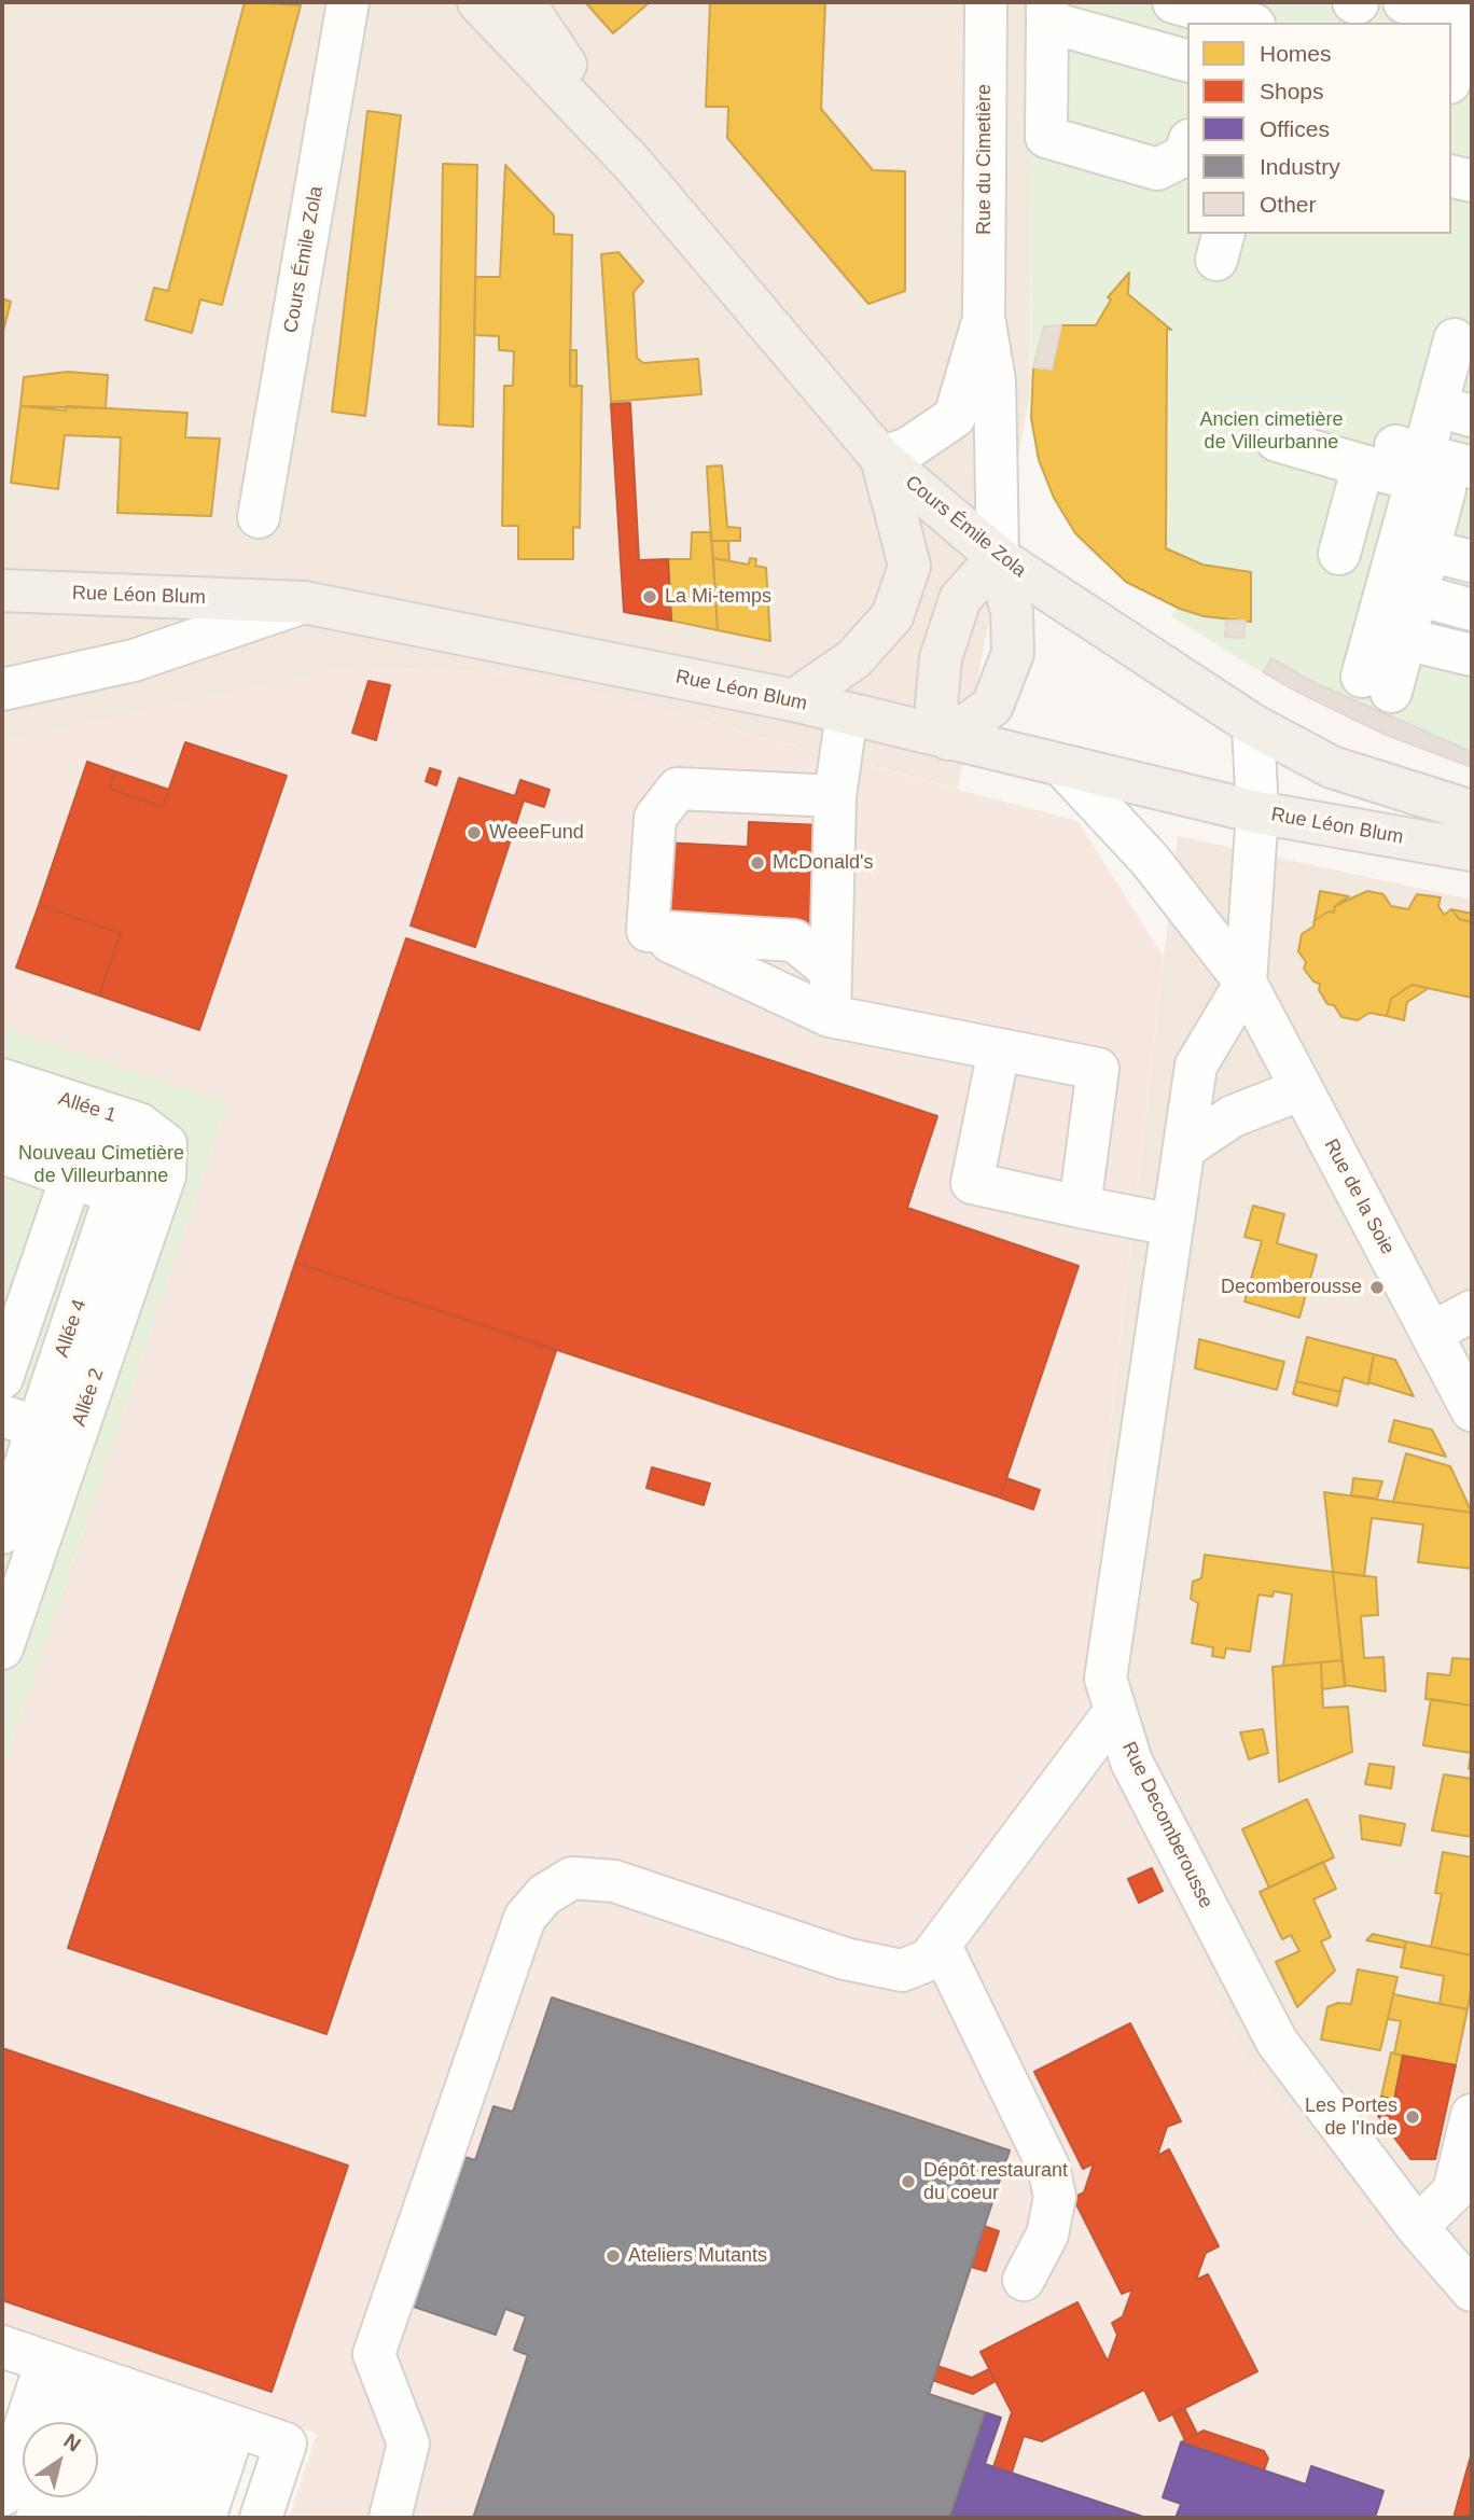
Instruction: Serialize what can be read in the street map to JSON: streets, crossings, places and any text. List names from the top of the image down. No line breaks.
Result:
{"streets":{"main road":["Cours Émile Zola","Rue Léon Blum"],"street":["Rue du Cimetière","Allée 1","Rue de la Soie","Allée 4","Allée 2","Rue Decomberousse"]},"crossings":[["Rue du Cimetière","Cours Émile Zola"],["Rue Léon Blum","Rue de la Soie"],["Allée 1","Allée 2"],["Allée 4","Allée 2"]],"parks":["Ancien cimetière de Villeurbanne","Nouveau Cimetière de Villeurbanne"],"places":["La Mi-temps","WeeeFund","McDonald's","Decomberousse","Les Portes de l'Inde","Dépôt restaurant du coeur","Ateliers Mutants"],"legend":["Homes","Shops","Offices","Industry","Other"],"north":"top right"}
